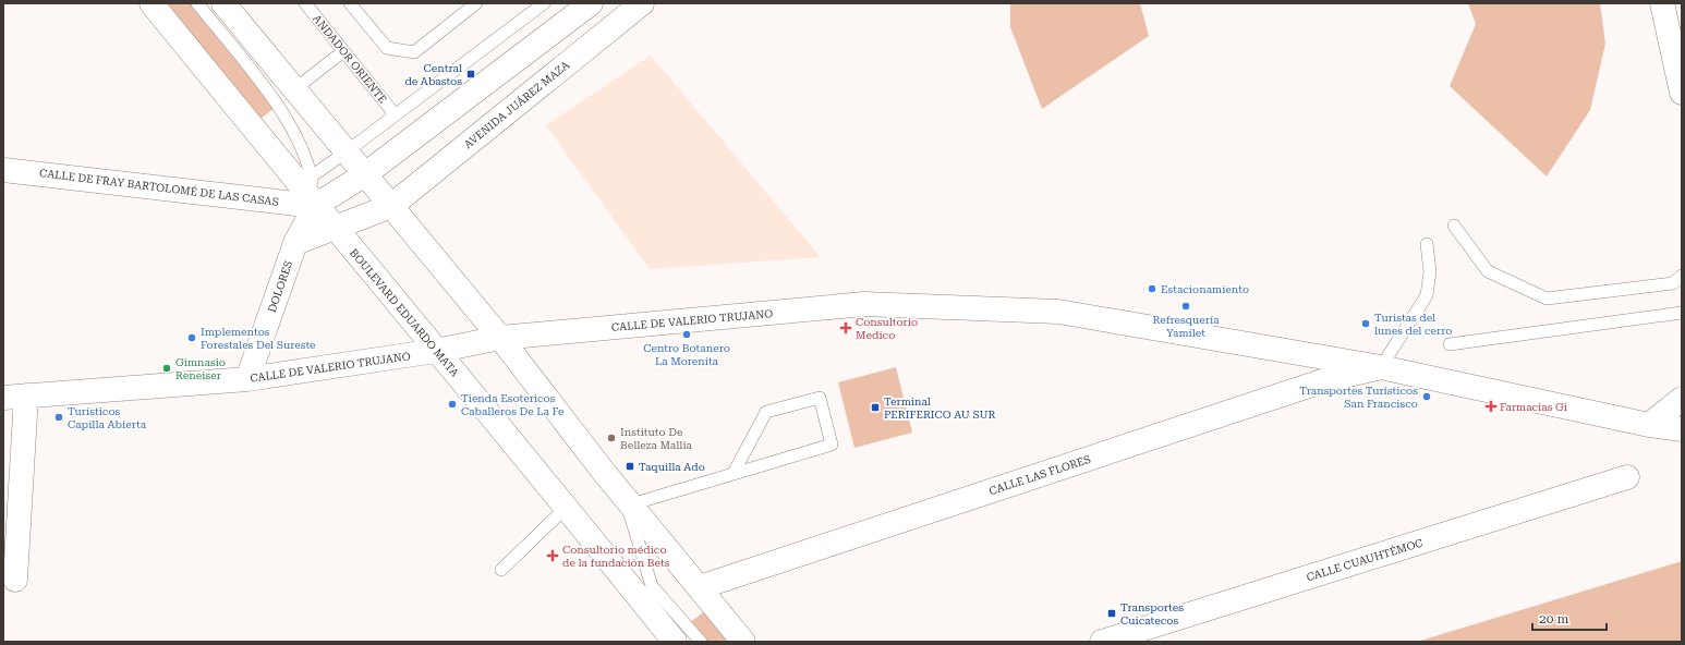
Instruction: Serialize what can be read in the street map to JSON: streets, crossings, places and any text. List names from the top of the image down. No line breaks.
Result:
{"streets":{"street":["AVENIDA JUÁREZ MAZA","CALLE DE FRAY BARTOLOMÉ DE LAS CASAS","DOLORES","BOULEVARD EDUARDO MATA","CALLE DE VALERIO TRUJANO","CALLE LAS FLORES","CALLE CUAUHTÉMOC"],"lane":["ANDADOR ORIENTE"]},"crossings":[["AVENIDA JUÁREZ MAZA","BOULEVARD EDUARDO MATA"],["CALLE DE FRAY BARTOLOMÉ DE LAS CASAS","DOLORES"],["CALLE DE FRAY BARTOLOMÉ DE LAS CASAS","BOULEVARD EDUARDO MATA"],["DOLORES","BOULEVARD EDUARDO MATA"],["DOLORES","CALLE DE VALERIO TRUJANO"],["BOULEVARD EDUARDO MATA","CALLE DE VALERIO TRUJANO"],["CALLE DE VALERIO TRUJANO","CALLE LAS FLORES"]],"places":{"transit":["Central de Abastos","Terminal PERIFERICO AU SUR","Taquilla Ado","Transportes Cuicatecos"],"other":["Estacionamiento","Refresquería Yamilet","Turistas del lunes del cerro","Centro Botanero La Morenita","Implementos Forestales Del Sureste","Gimnasio Reneiser","Transportes Turísticos San Francisco","Tienda Esotericos Caballeros De La Fe","Turisticos Capilla Abierta","Instituto De Belleza Mallia"],"health":["Consultorio Medico","Farmacias Gi","Consultorio médico de la fundación Bets"]},"scale_bar":"20 m"}
